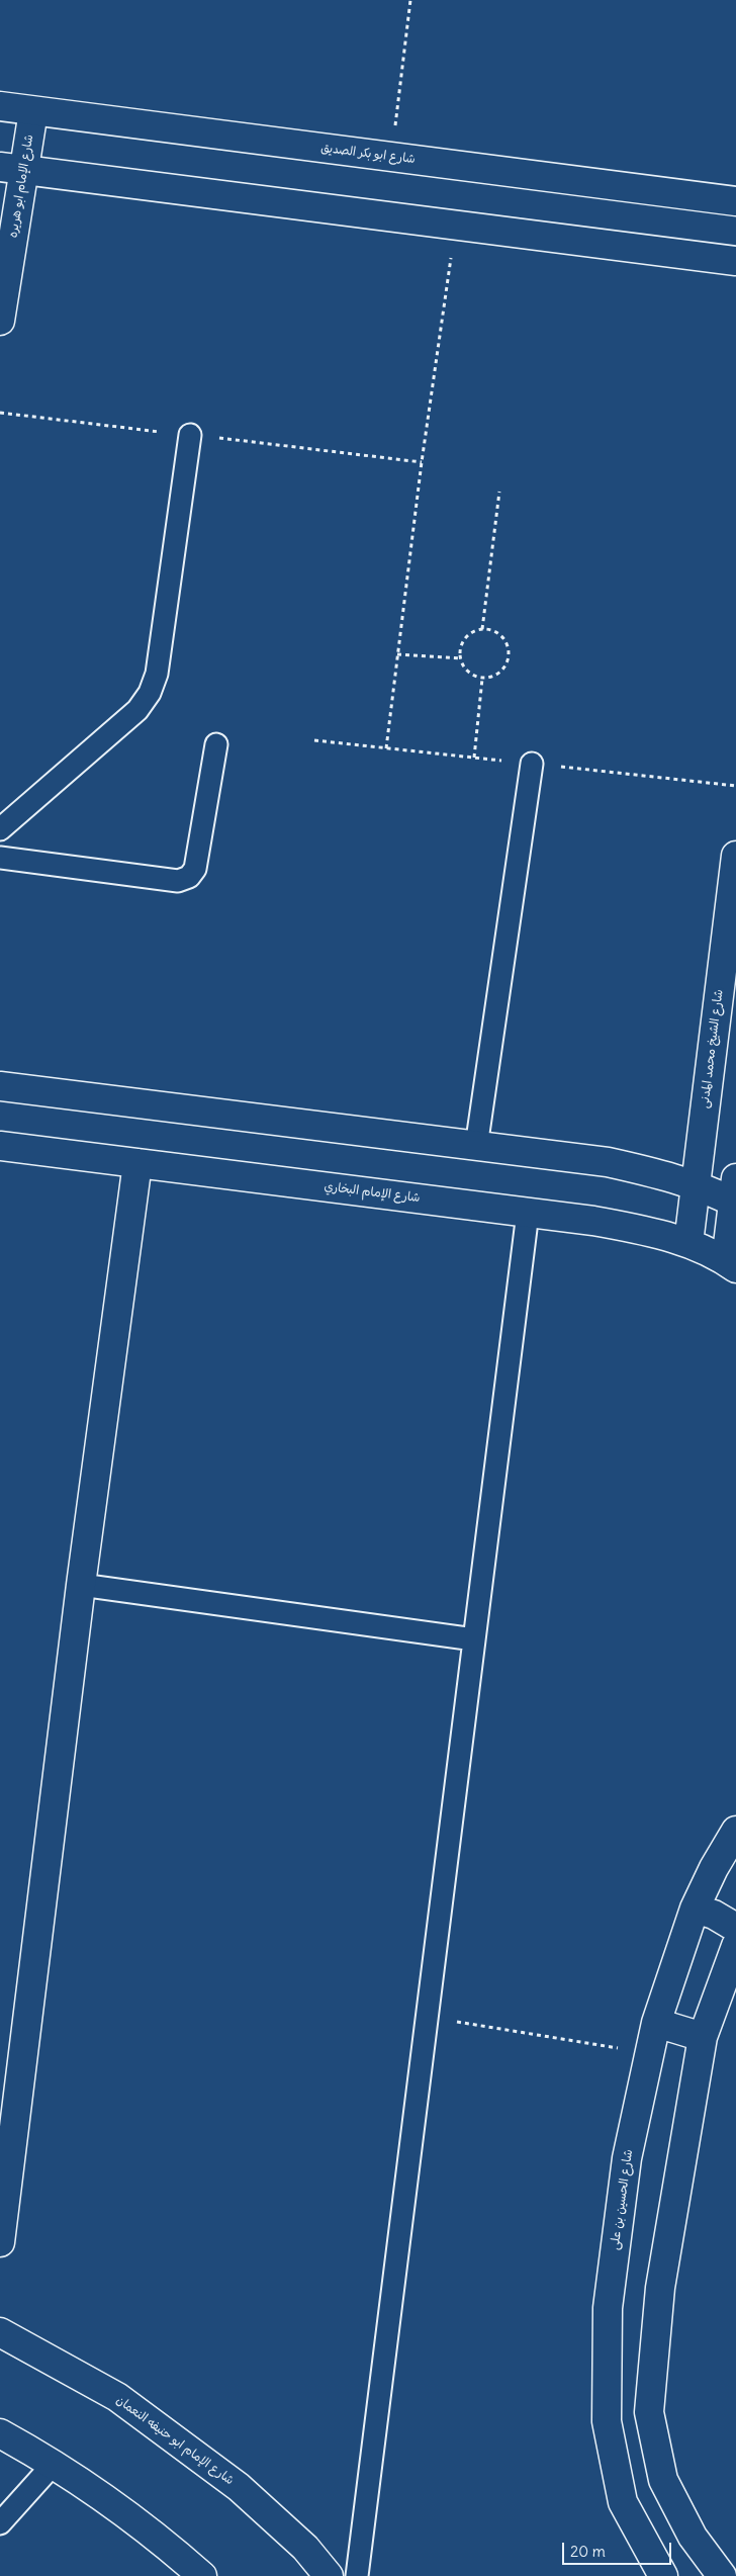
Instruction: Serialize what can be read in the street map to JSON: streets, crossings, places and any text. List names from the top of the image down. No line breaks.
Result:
{"streets":{"street":["شارع ابو بكر الصديق","شارع الإمام ابو هريره","شارع الشيخ محمد المدنى","شارع الإمام البخاري","شارع الحسين بن على","شارع الإمام ابو حنيفه النعمان"]},"crossings":[["شارع ابو بكر الصديق","شارع الإمام ابو هريره"],["شارع الشيخ محمد المدنى","شارع الإمام البخاري"]],"scale_bar":"20 m"}
